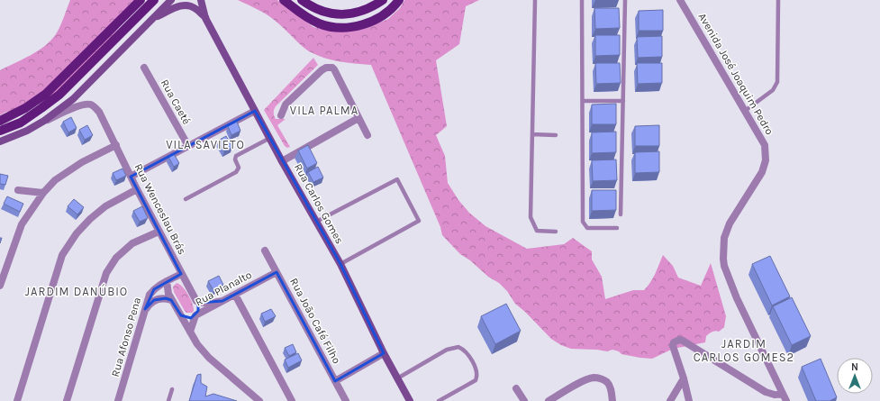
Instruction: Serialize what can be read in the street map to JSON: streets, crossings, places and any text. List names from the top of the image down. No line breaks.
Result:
{"streets":{"main road":["Rua Carlos Gomes"],"street":["Avenida José Joaquim Pedro","Rua Caeté","Rua Wenceslau Brás","Rua Planalto","Rua João Café Filho","Rua Afonso Pena"]},"crossings":[["Rua Wenceslau Brás","Rua Afonso Pena"],["Rua Planalto","Rua João Café Filho"]],"districts":["VILA PALMA","VILA SAVIETO","JARDIM DANÚBIO","JARDIM CARLOS GOMES2"],"north":"top"}
